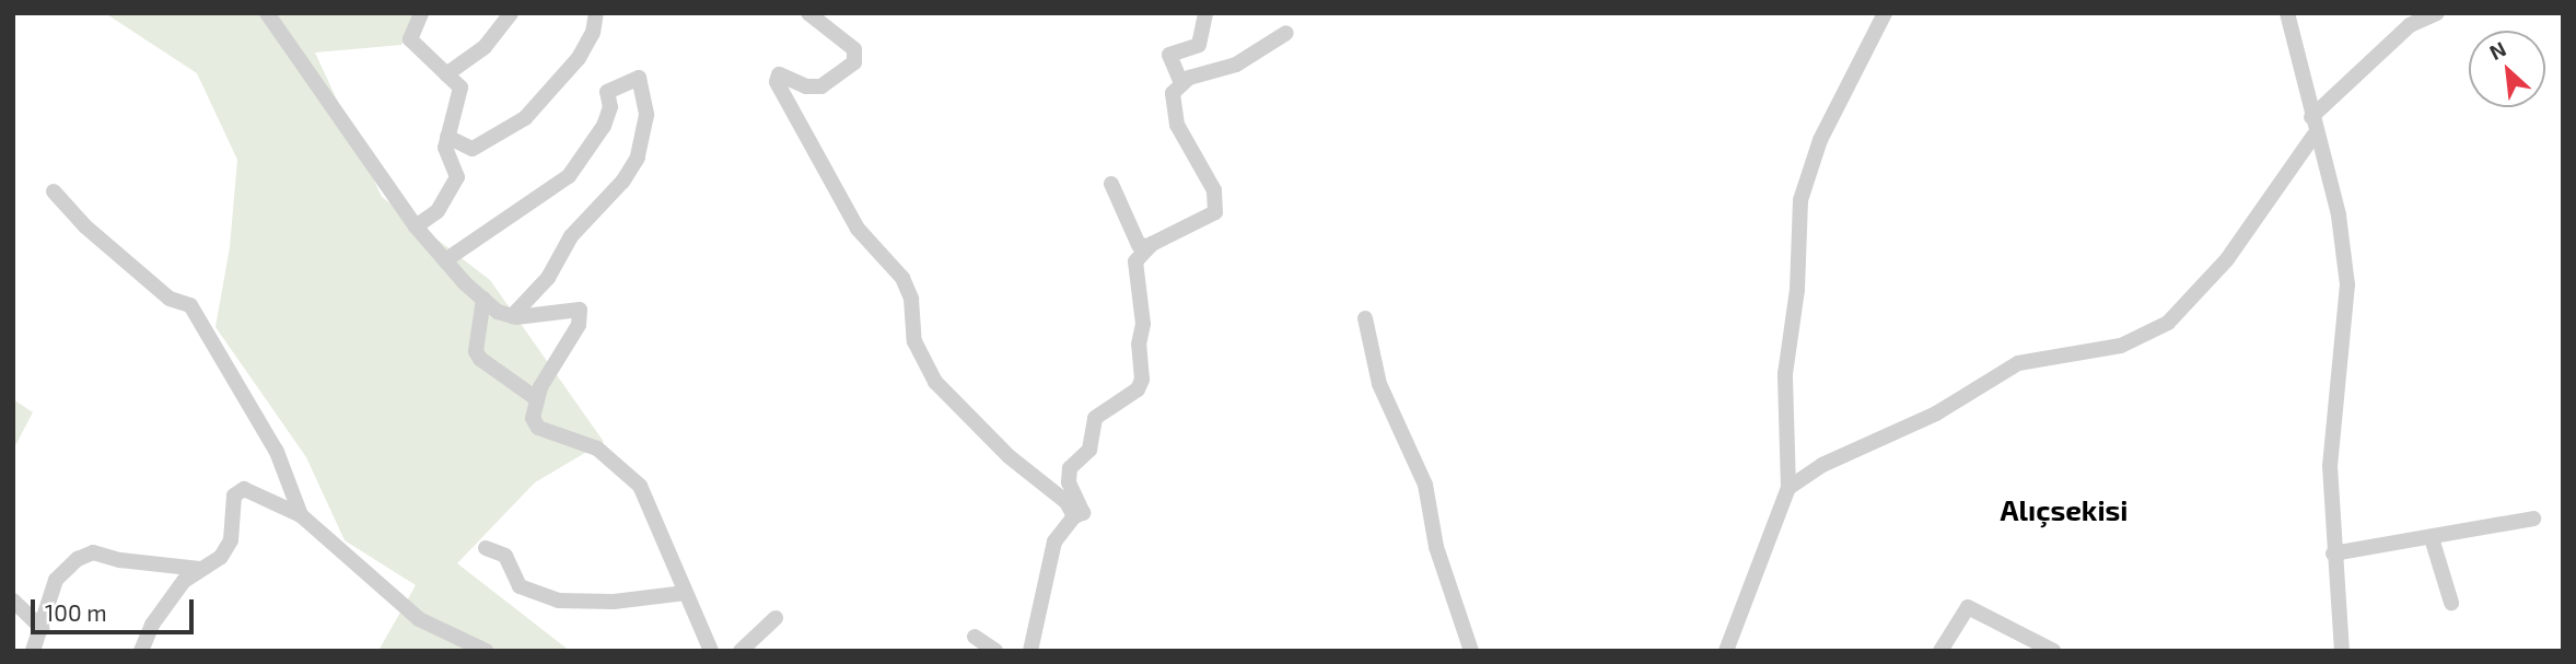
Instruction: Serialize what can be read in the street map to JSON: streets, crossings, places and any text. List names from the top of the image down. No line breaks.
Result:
{"districts":["Alıçsekisi"],"scale_bar":"100 m","north":"top left"}
